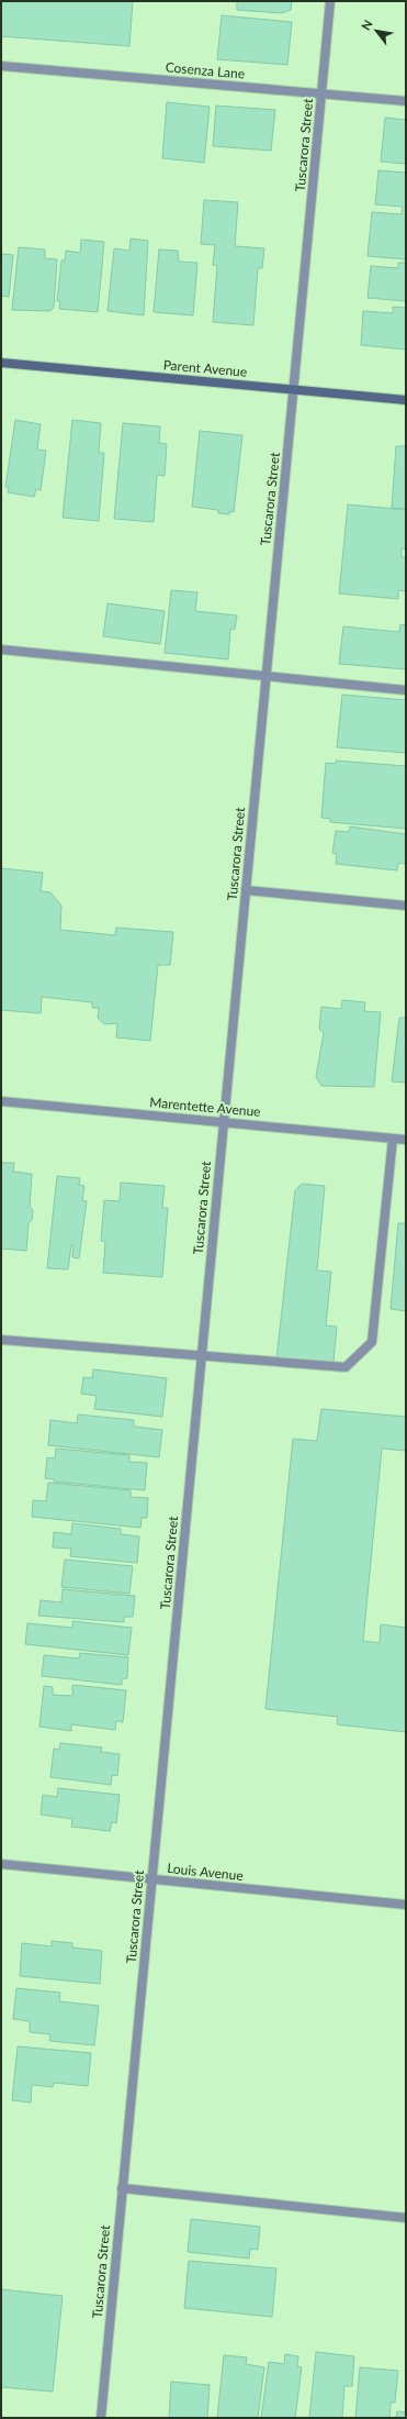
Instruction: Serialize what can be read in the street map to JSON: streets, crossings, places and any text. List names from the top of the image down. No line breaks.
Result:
{"streets":{"street":["Cosenza Lane","Tuscarora Street","Parent Avenue","Marentette Avenue","Louis Avenue"]},"crossings":[["Cosenza Lane","Tuscarora Street"],["Tuscarora Street","Parent Avenue"],["Tuscarora Street","Marentette Avenue"],["Tuscarora Street","Louis Avenue"]],"north":"top left"}
